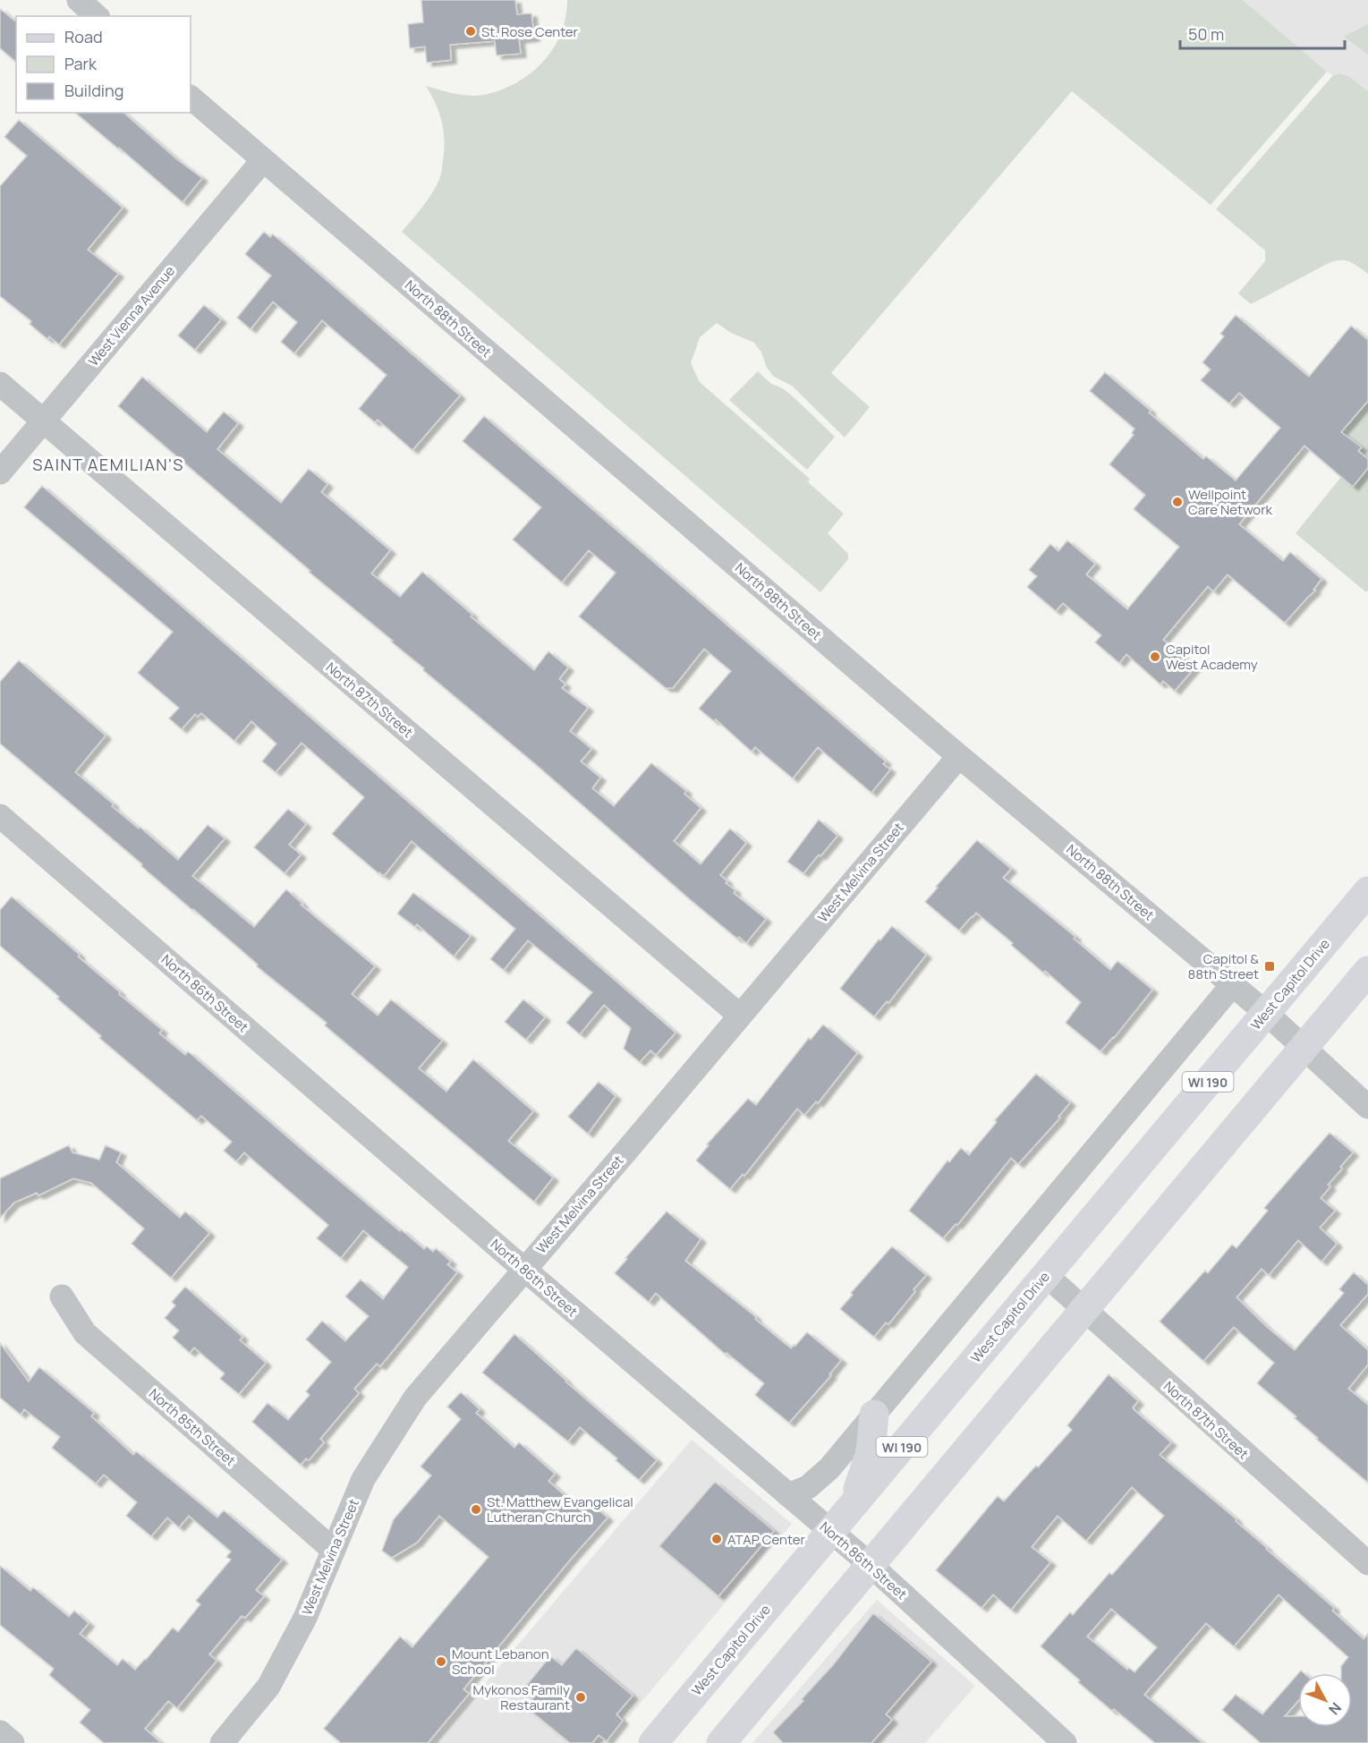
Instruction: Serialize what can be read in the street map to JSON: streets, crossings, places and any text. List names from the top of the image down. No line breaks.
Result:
{"streets":{"main road":["West Capitol Drive","WI 190"],"street":["West Vienna Avenue","North 88th Street","North 87th Street","West Melvina Street","North 86th Street","North 85th Street"]},"crossings":[["West Vienna Avenue","North 88th Street"],["West Vienna Avenue","North 87th Street"],["North 88th Street","West Melvina Street"],["North 88th Street","West Capitol Drive"],["North 87th Street","West Melvina Street"],["North 87th Street","West Capitol Drive"],["West Melvina Street","North 86th Street"],["West Melvina Street","North 85th Street"],["West Capitol Drive","North 86th Street"]],"districts":["SAINT AEMILIAN'S"],"places":{"other":["St. Rose Center","Wellpoint Care Network","Capitol West Academy","St. Matthew Evangelical Lutheran Church","ATAP Center","Mount Lebanon School","Mykonos Family Restaurant"],"transit":["Capitol & 88th Street"]},"legend":["Road","Park","Building"],"scale_bar":"50 m","north":"bottom right"}
